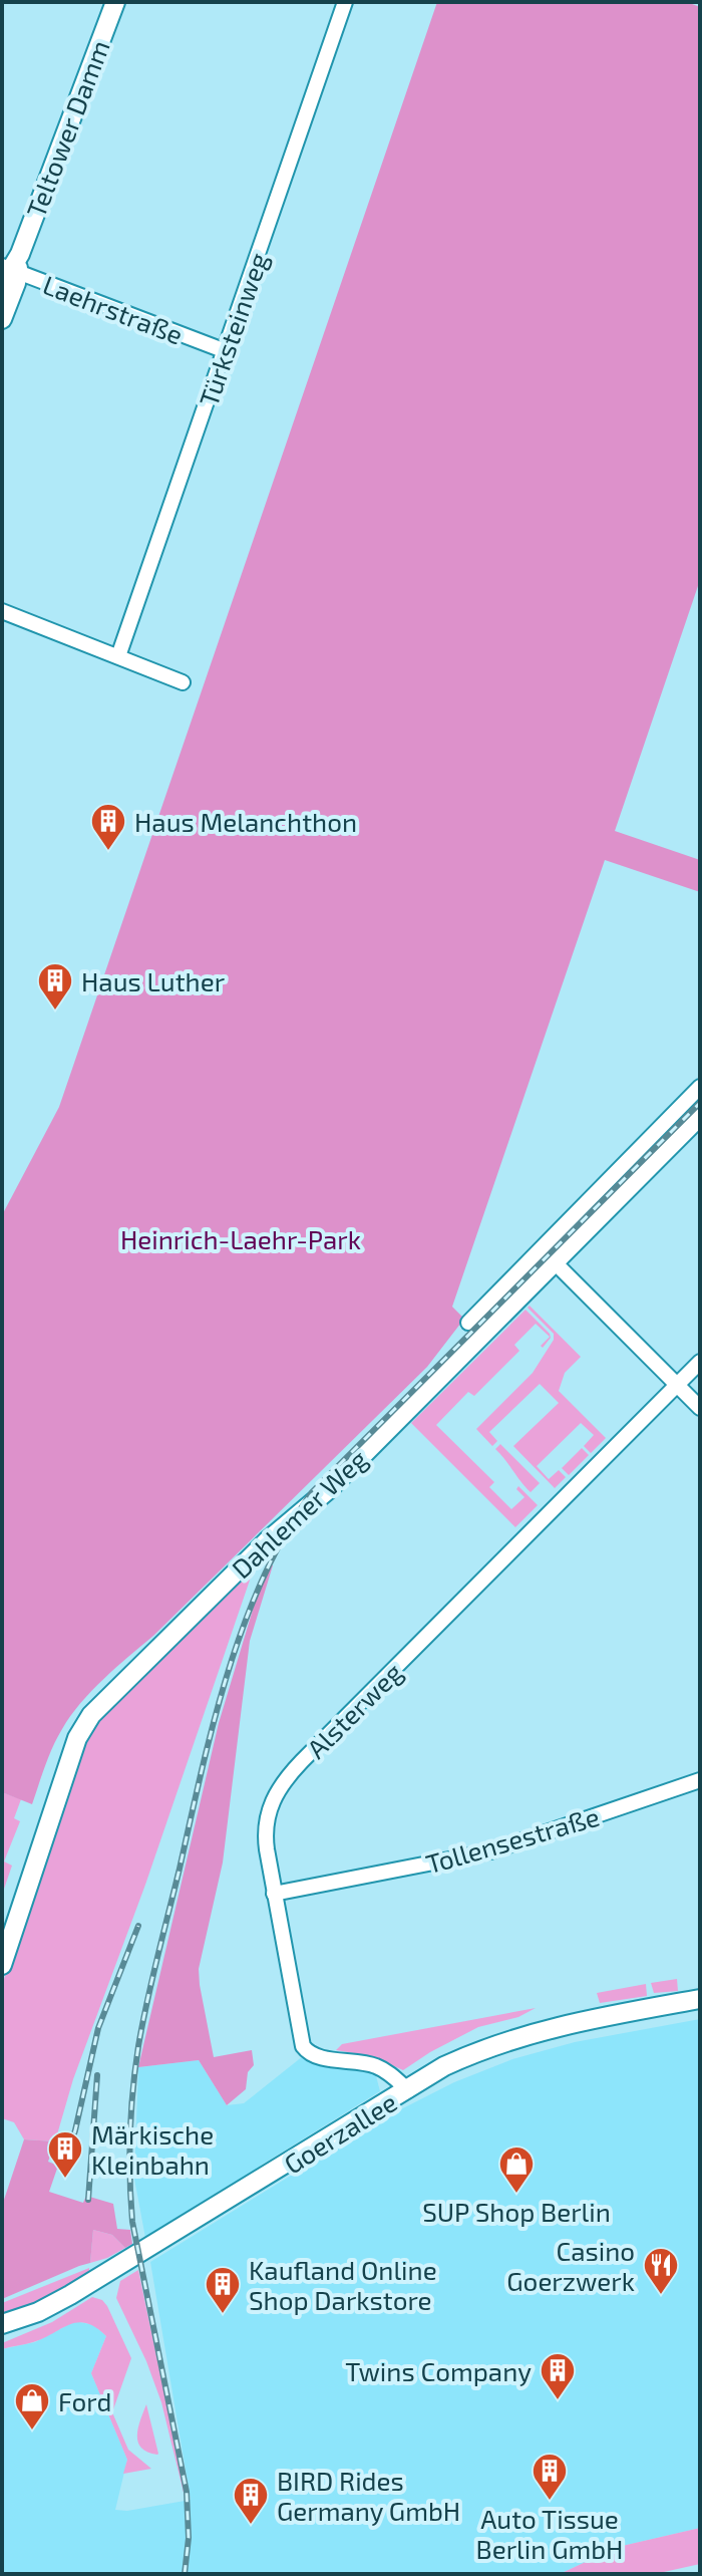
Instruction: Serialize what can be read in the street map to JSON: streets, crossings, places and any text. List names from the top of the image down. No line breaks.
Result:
{"streets":{"main road":["Teltower Damm","Dahlemer Weg","Goerzallee"],"street":["Laehrstraße","Türksteinweg","Alsterweg","Tollensestraße"]},"crossings":[["Teltower Damm","Laehrstraße"],["Laehrstraße","Türksteinweg"],["Alsterweg","Tollensestraße"],["Alsterweg","Goerzallee"]],"parks":["Heinrich-Laehr-Park"],"places":{"building":["Haus Melanchthon","Haus Luther","Märkische Kleinbahn","Kaufland Online Shop Darkstore","Twins Company","Auto Tissue Berlin GmbH","BIRD Rides Germany GmbH"],"shop":["SUP Shop Berlin","Ford"],"restaurant":["Casino Goerzwerk"]}}
